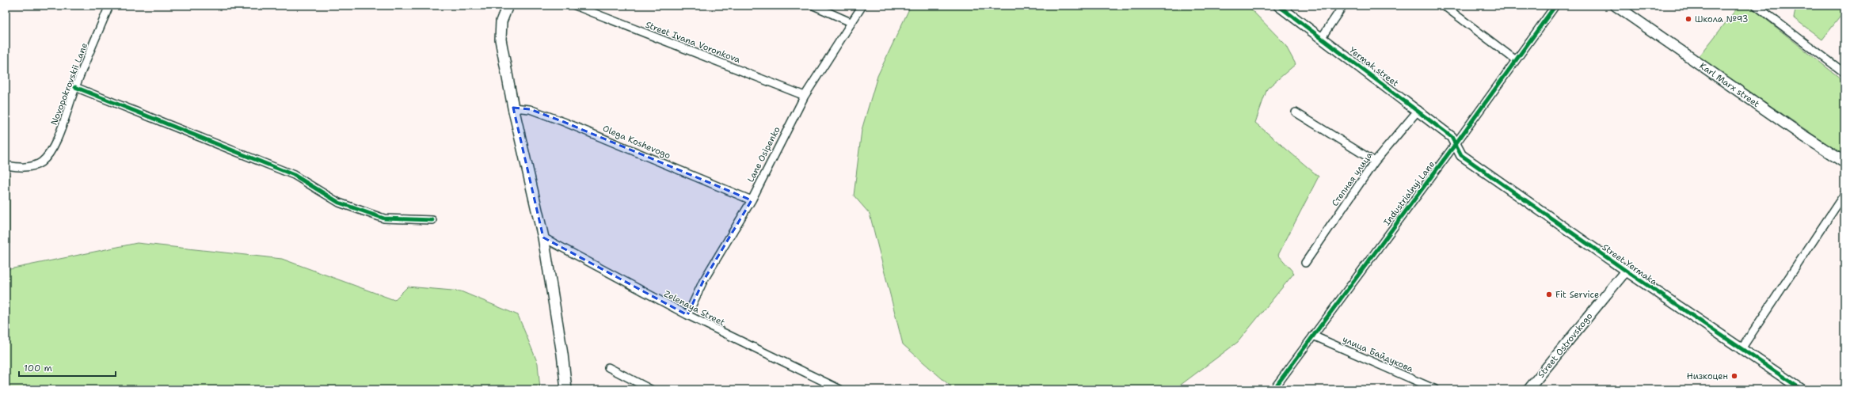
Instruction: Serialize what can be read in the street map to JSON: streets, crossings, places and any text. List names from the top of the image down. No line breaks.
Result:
{"streets":{"main road":["Karl Marx street"],"street":["Street Ivana Voronkova","Yermak street","Novopokrovskii Lane","Olega Koshevogo","Lane Osipenko","Степная улица","Industrialnyi Lane","Street Yermaka","Zelenaya Street","Street Ostrovskogo","улица Байдукова"]},"crossings":[["Street Ivana Voronkova","Lane Osipenko"],["Yermak street","Степная улица"],["Yermak street","Industrialnyi Lane"],["Yermak street","Street Yermaka"],["Olega Koshevogo","Lane Osipenko"],["Lane Osipenko","Zelenaya Street"],["Industrialnyi Lane","Street Yermaka"],["Industrialnyi Lane","улица Байдукова"],["Street Yermaka","Street Ostrovskogo"]],"places":["Школа №93","Fit Service","Низкоцен"],"scale_bar":"100 m"}
